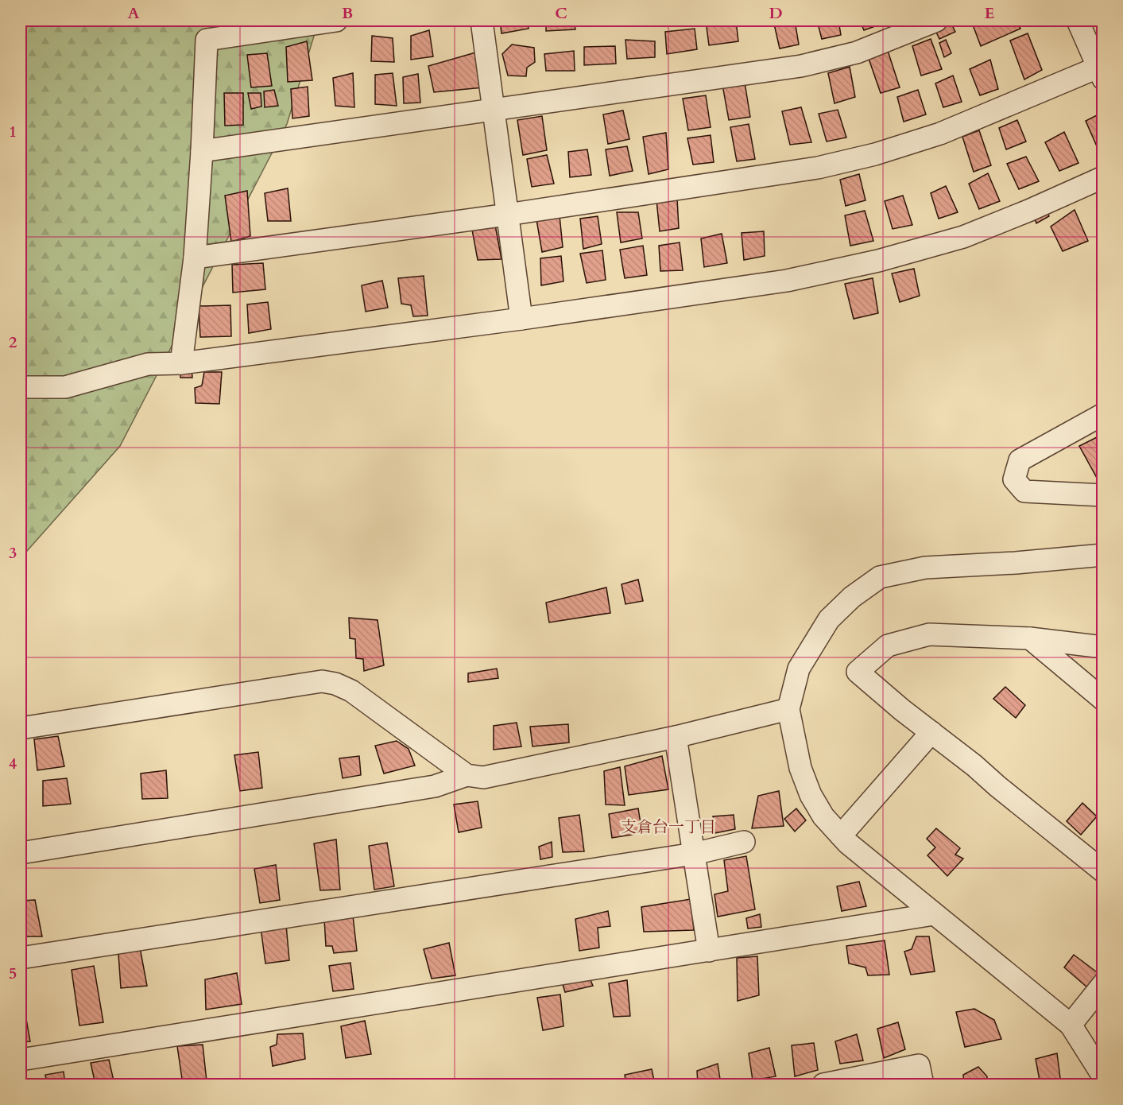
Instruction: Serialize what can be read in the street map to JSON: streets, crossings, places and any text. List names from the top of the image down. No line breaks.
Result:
{"districts":["支倉台一丁目"],"grid":{"columns":["A","B","C","D","E"],"rows":["1","2","3","4","5"]}}
